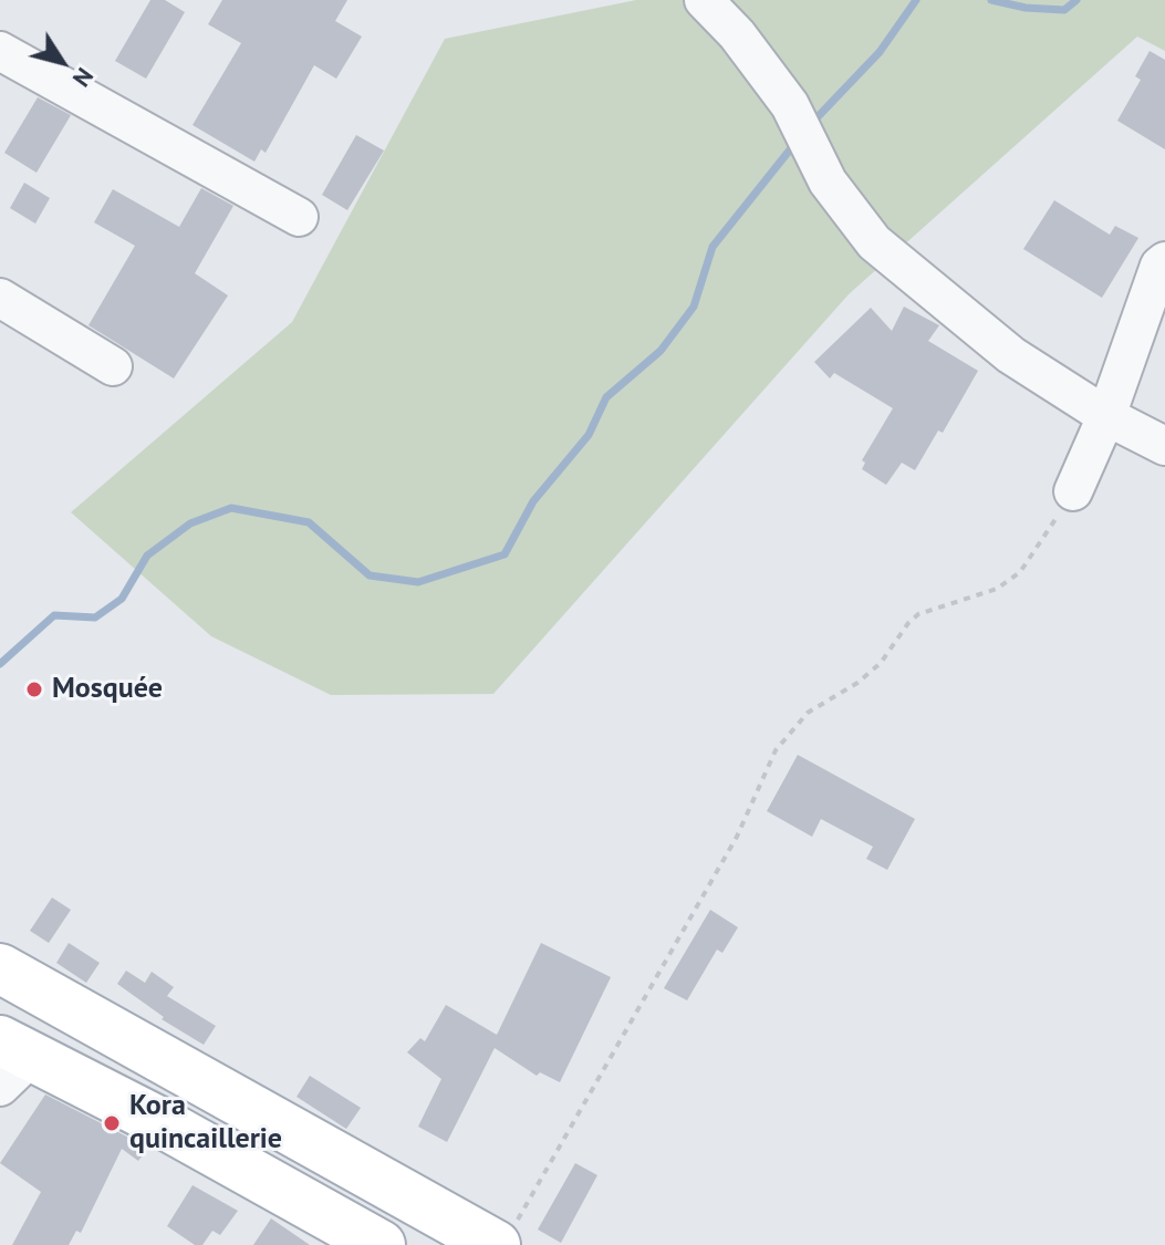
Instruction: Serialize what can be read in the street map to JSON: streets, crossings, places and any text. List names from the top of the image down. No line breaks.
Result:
{"places":["Mosquée","Kora quincaillerie"],"north":"bottom right"}
